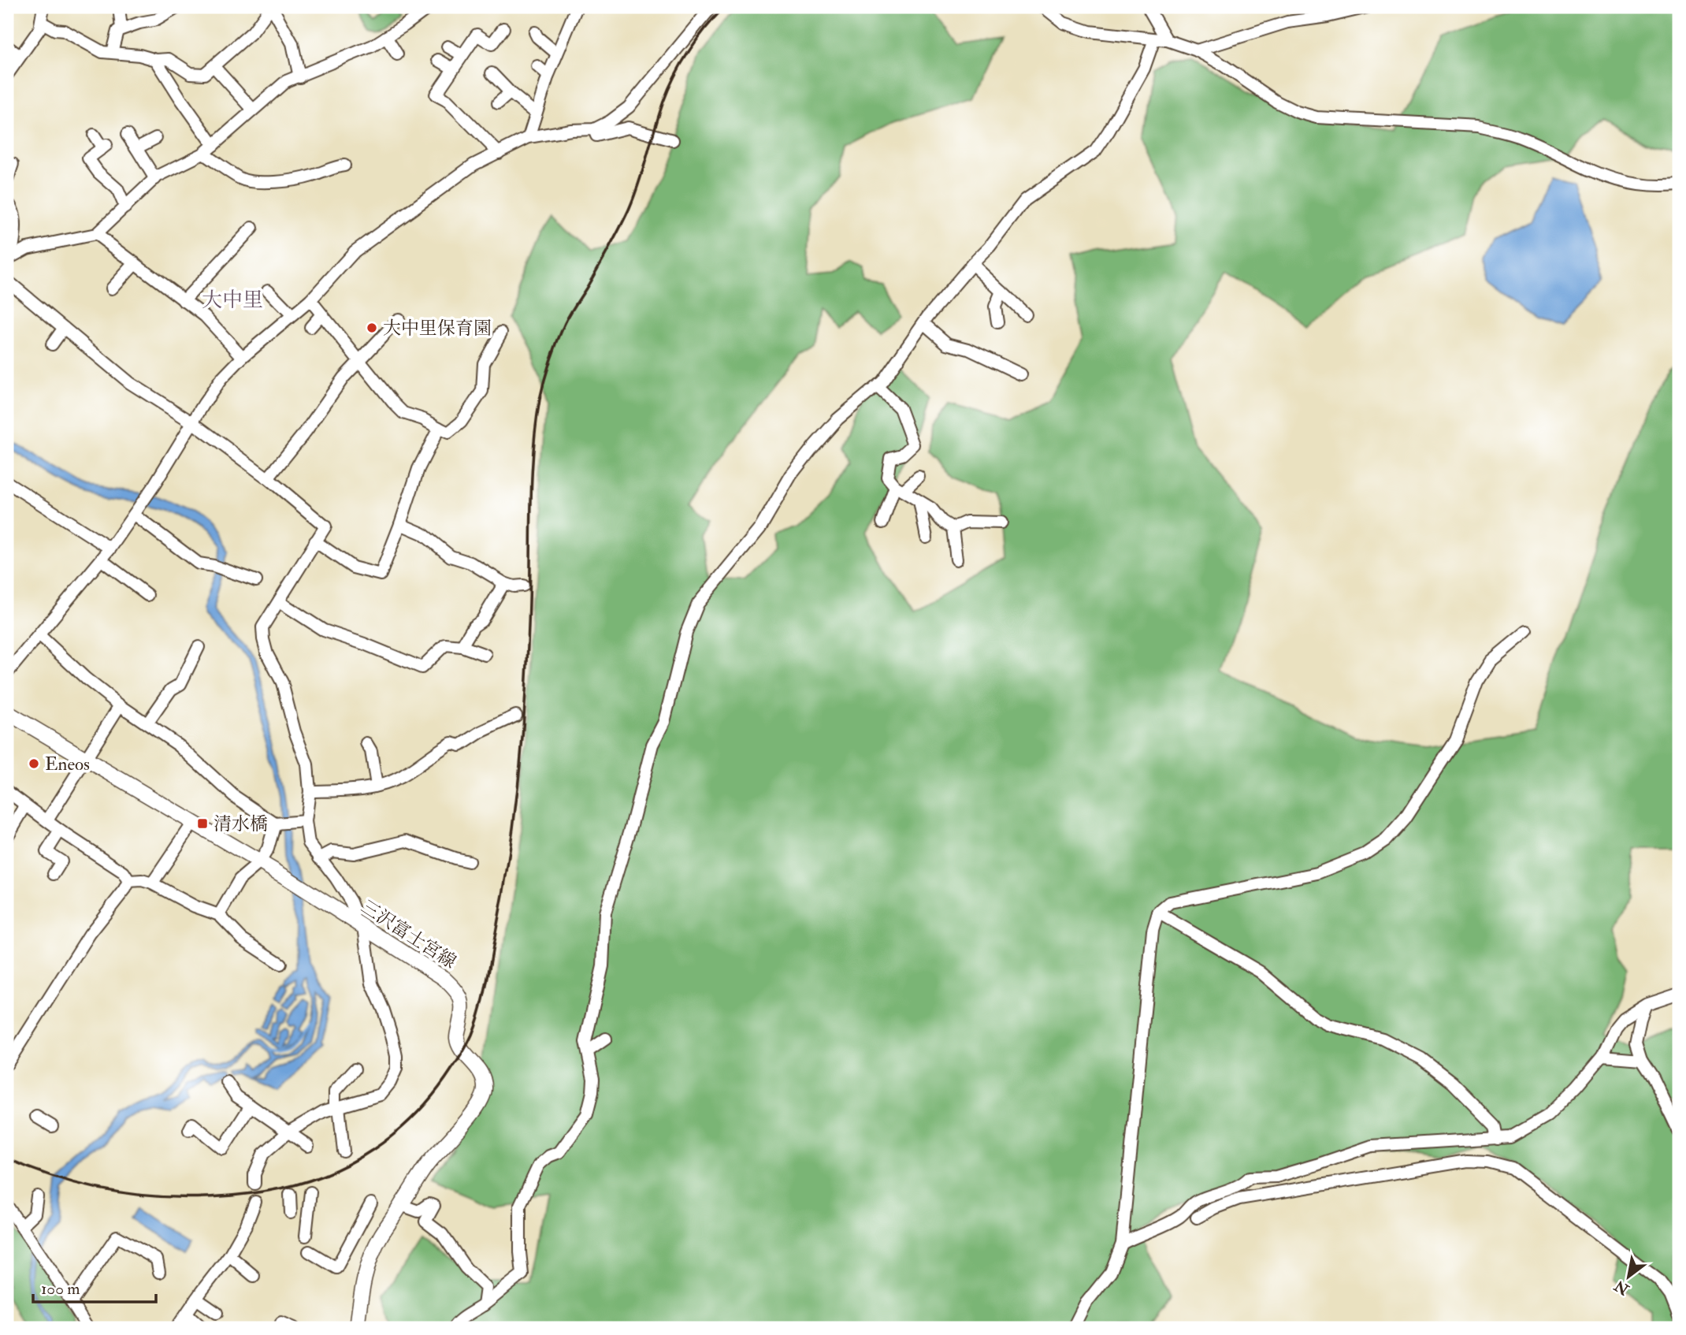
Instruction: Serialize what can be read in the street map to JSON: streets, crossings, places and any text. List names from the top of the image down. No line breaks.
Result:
{"streets":{"main road":["三沢富士宮線"]},"districts":["大中里"],"places":{"other":["大中里保育園","Eneos"],"transit":["清水橋"]},"scale_bar":"100 m","north":"bottom left"}
